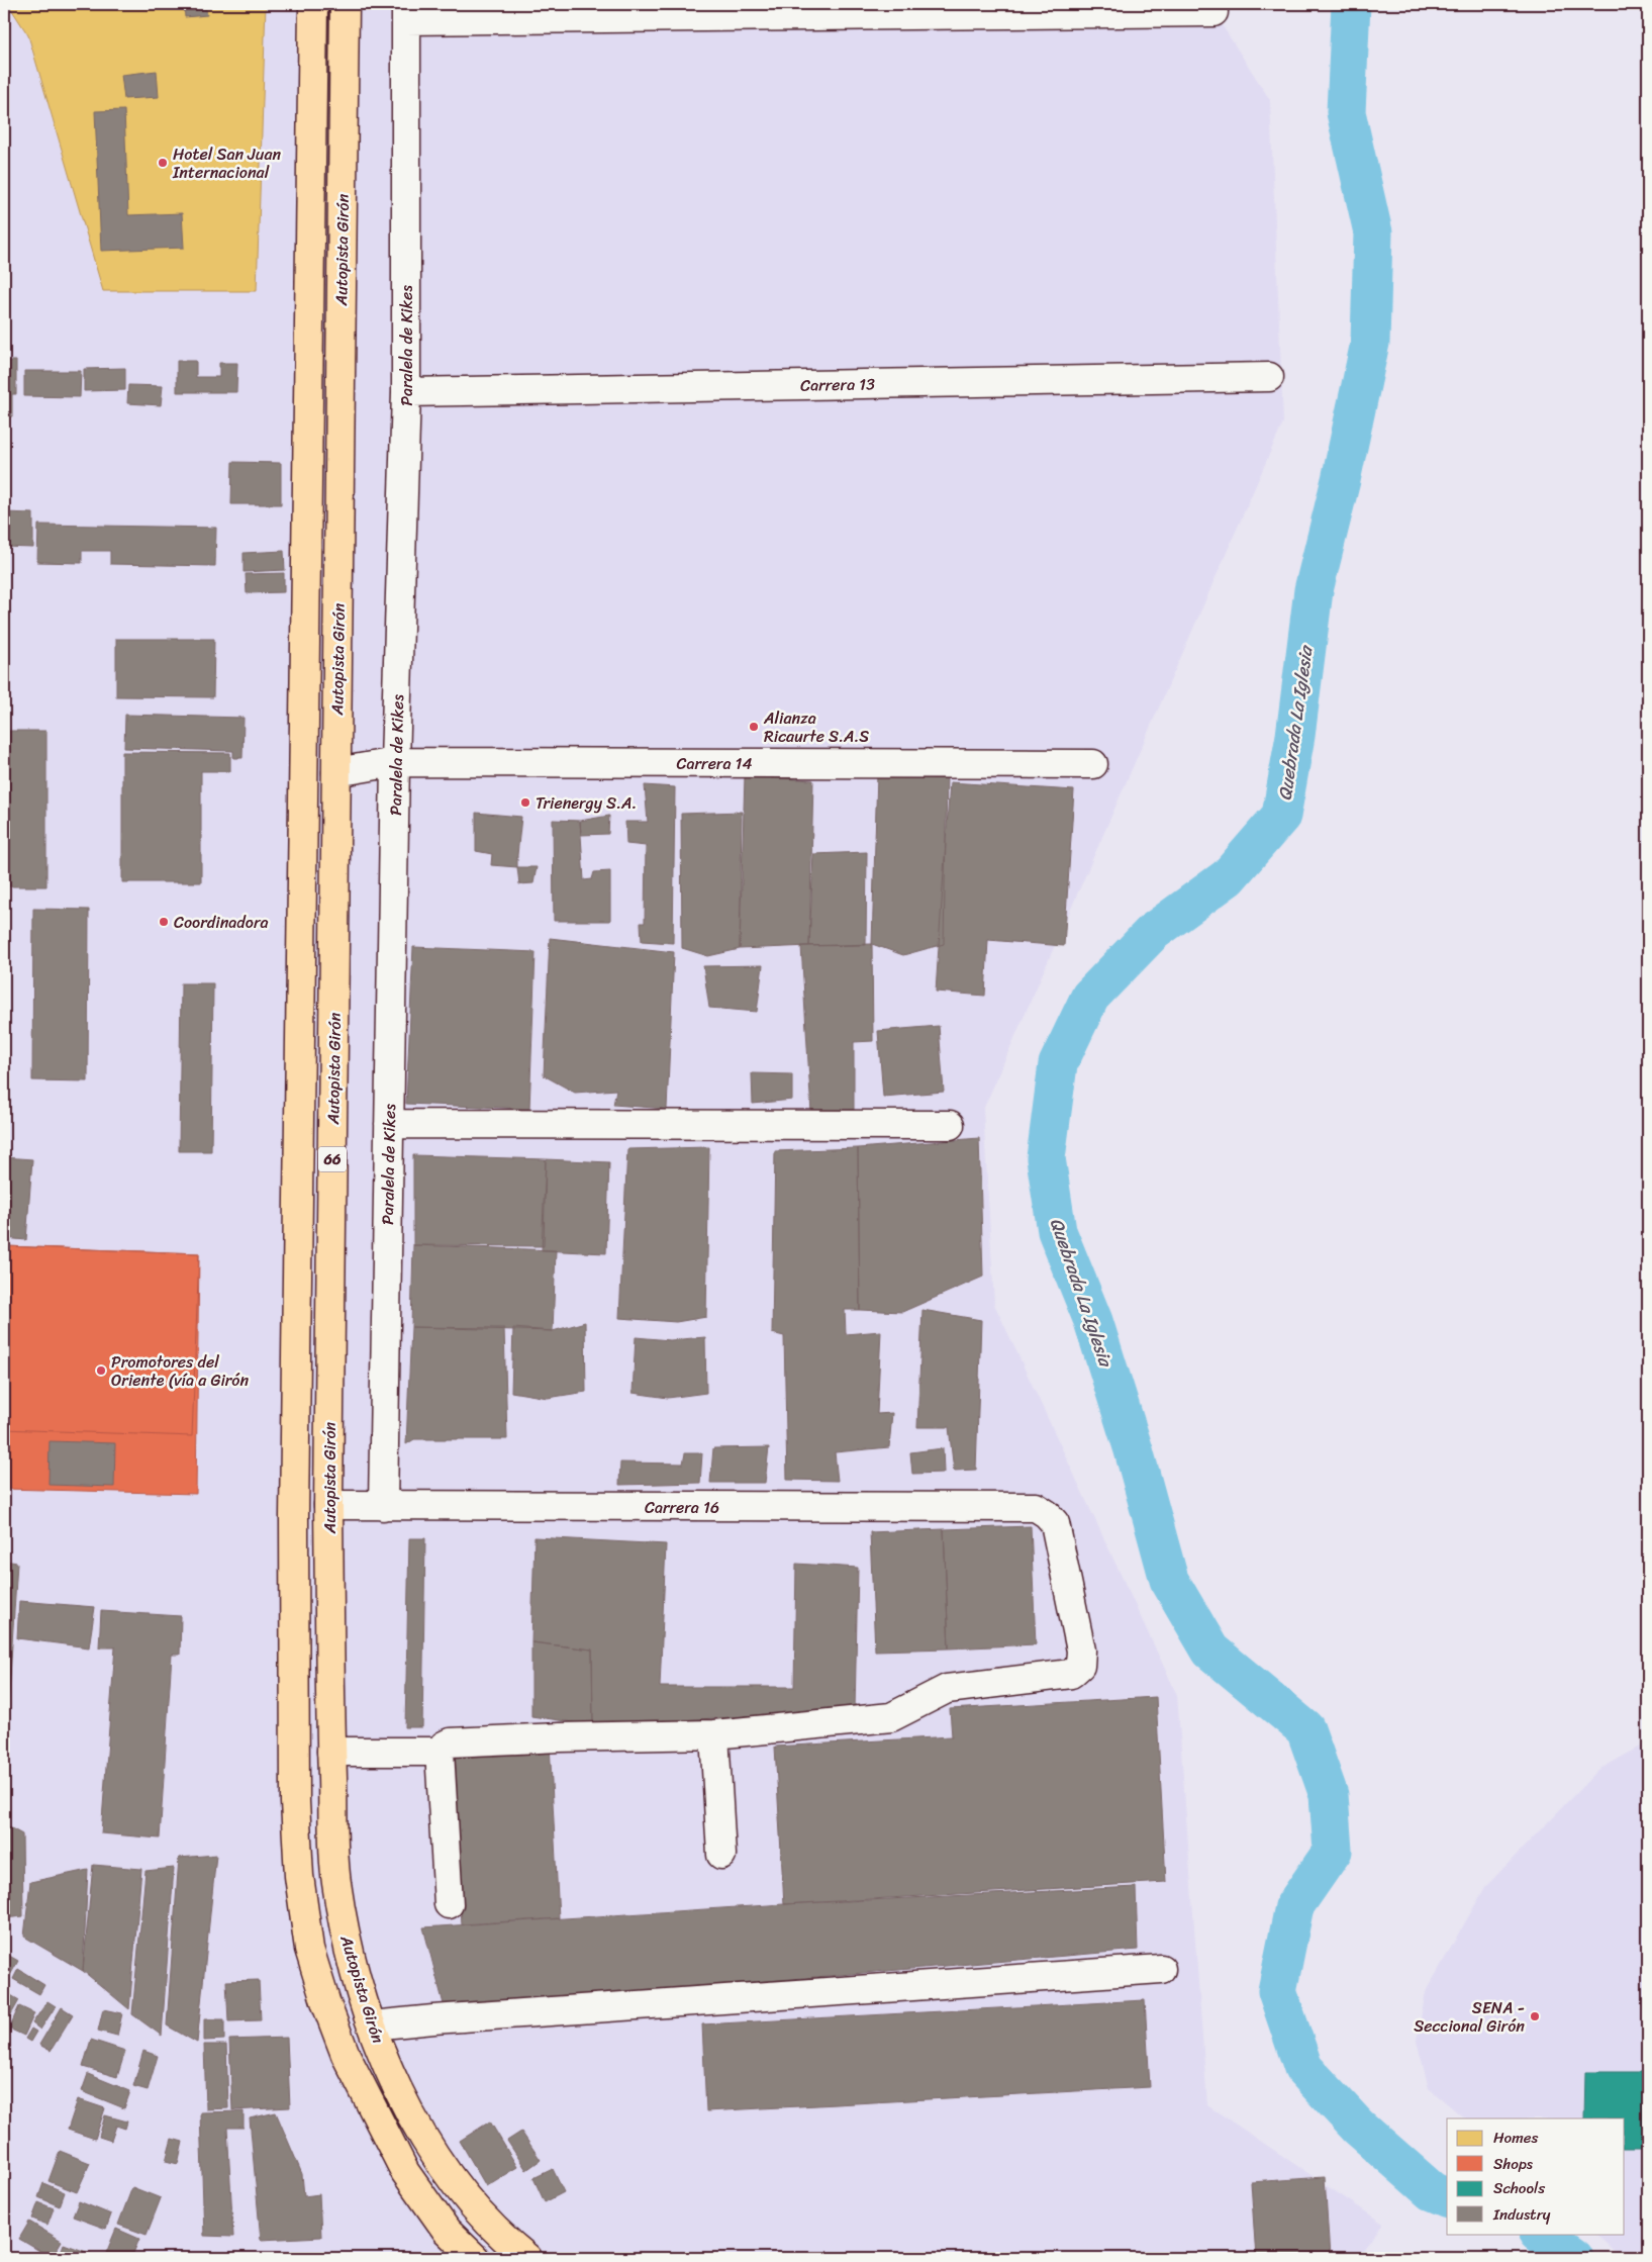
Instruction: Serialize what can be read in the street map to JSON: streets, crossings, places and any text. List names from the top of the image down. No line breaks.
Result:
{"streets":{"highway":["Autopista Girón","66"],"street":["Paralela de Kikes","Carrera 13","Carrera 14","Carrera 16"]},"crossings":[["Autopista Girón","Carrera 14"],["Autopista Girón","Carrera 16"],["Paralela de Kikes","Carrera 13"],["Paralela de Kikes","Carrera 14"],["Paralela de Kikes","Carrera 16"]],"water":["Quebrada La Iglesia"],"places":["Hotel San Juan Internacional","Alianza Ricaurte S.A.S","Trienergy S.A.","Coordinadora","Promotores del Oriente (vía a Girón","SENA - Seccional Girón"],"legend":["Homes","Shops","Schools","Industry"]}
